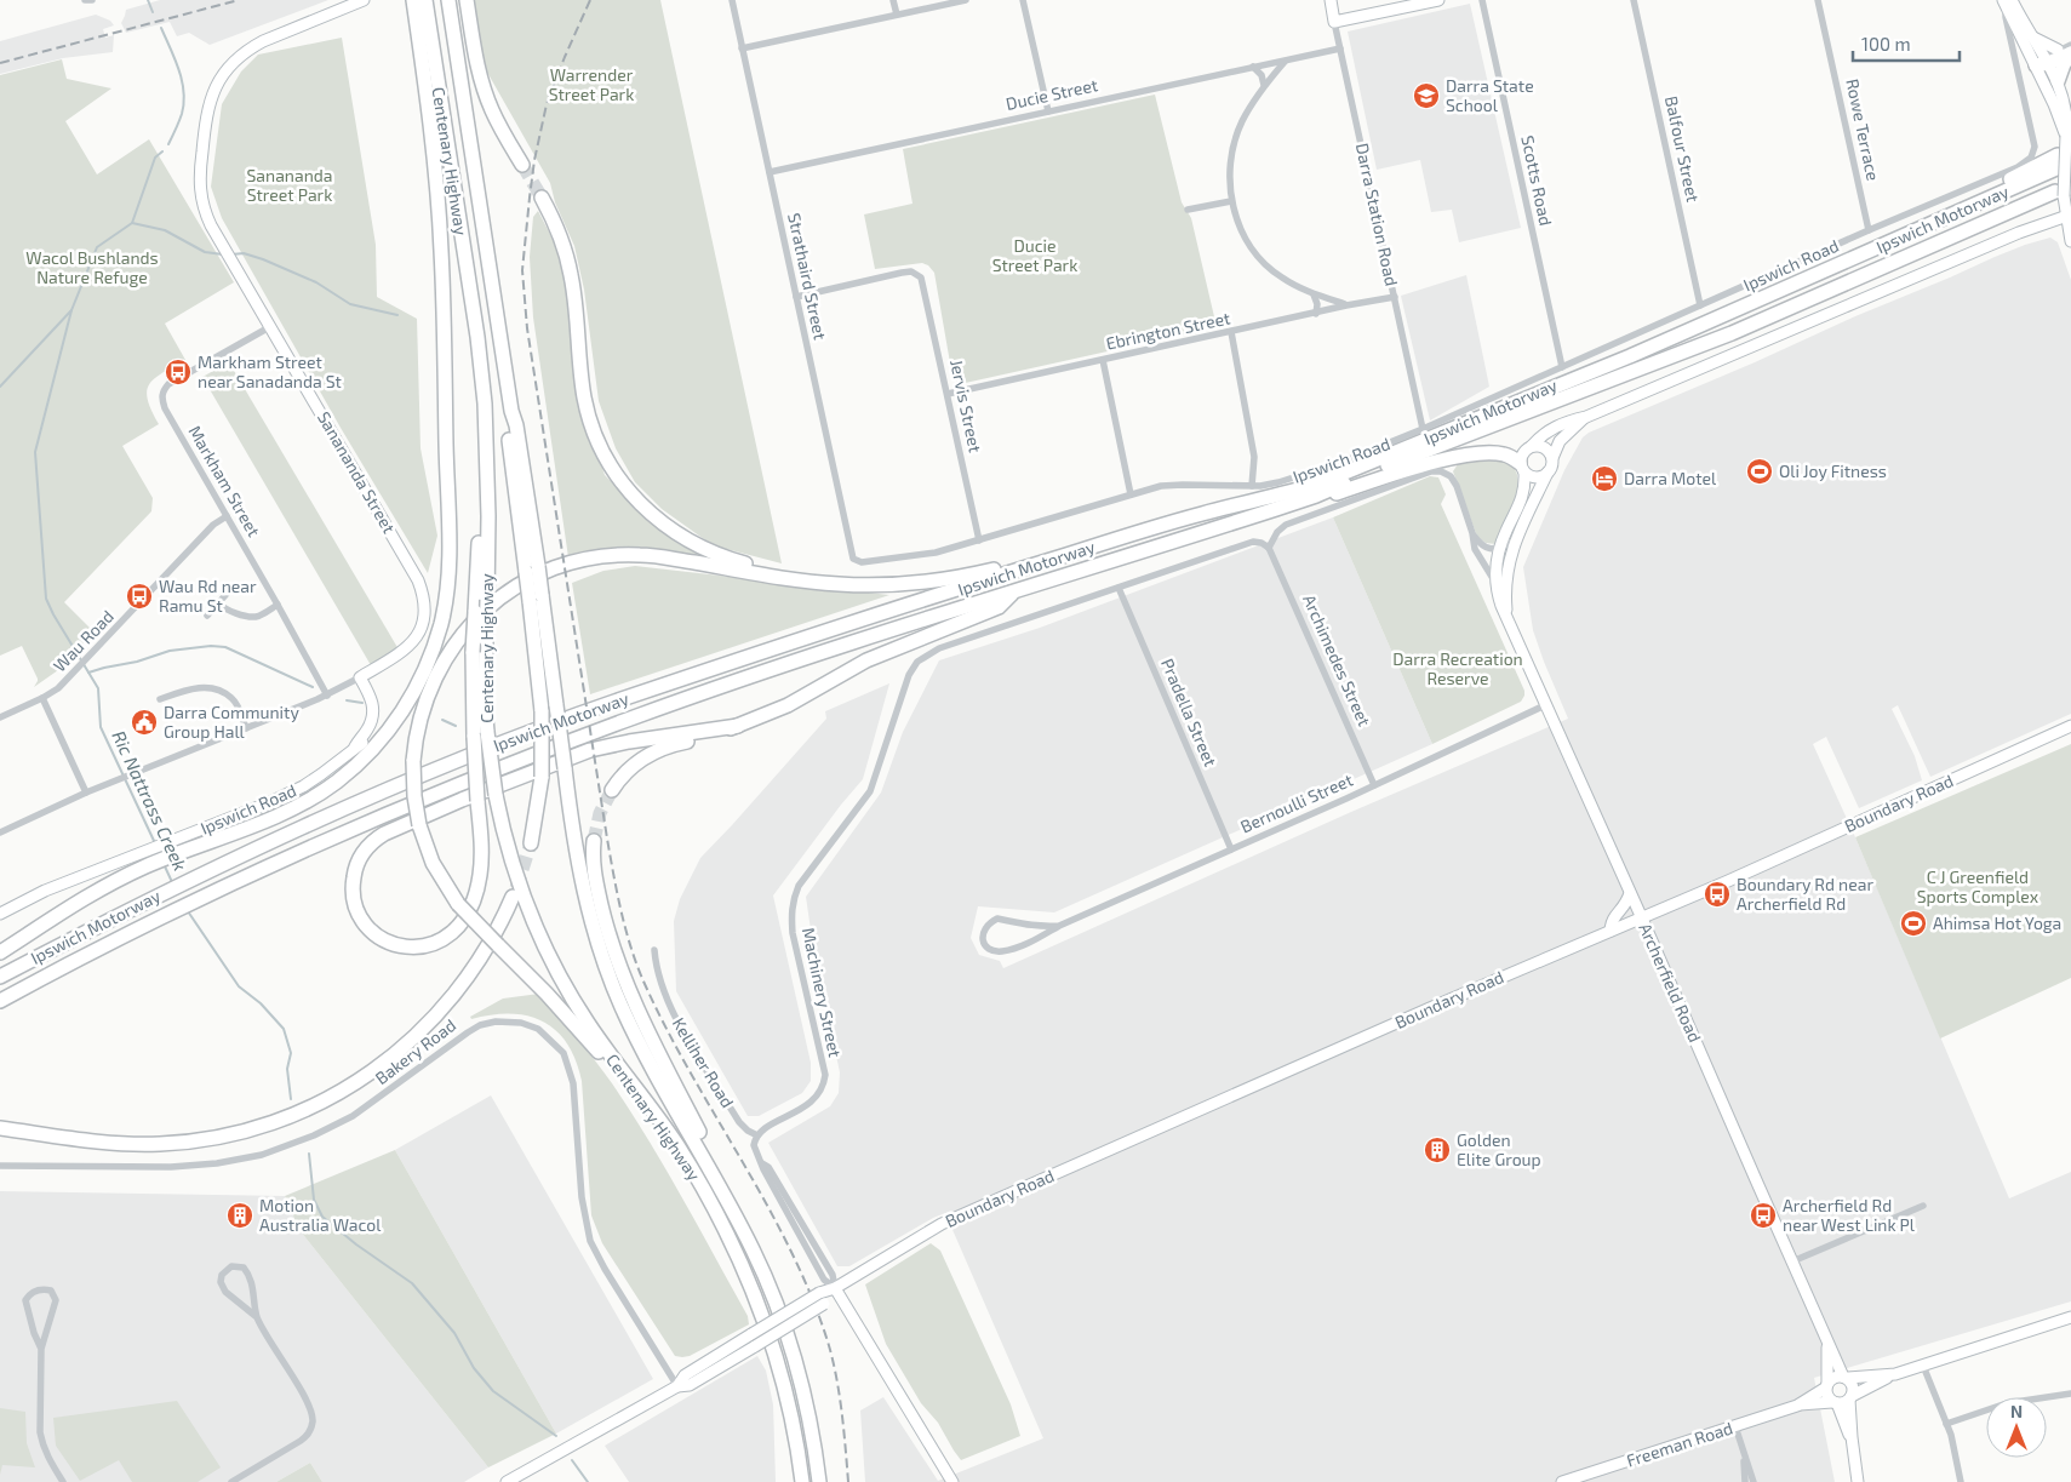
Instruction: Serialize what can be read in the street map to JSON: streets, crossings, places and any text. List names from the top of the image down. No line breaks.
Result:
{"streets":{"highway":["Centenary Highway","Ipswich Motorway"],"street":["Ducie Street","Rowe Terrace","Balfour Street","Scotts Road","Darra Station Road","Ipswich Road","Strathaird Street","Ebrington Street","Jervis Street","Sanananda Street","Markham Street","Wau Road","Archimedes Street","Pradella Street","Bernoulli Street","Boundary Road","Archerfield Road","Machinery Street","Bakery Road","Kelliher Road","Freeman Road"]},"crossings":[["Ducie Street","Darra Station Road"],["Ducie Street","Strathaird Street"],["Rowe Terrace","Ipswich Road"],["Balfour Street","Ipswich Road"],["Scotts Road","Ipswich Road"],["Darra Station Road","Ipswich Road"],["Darra Station Road","Ebrington Street"],["Ipswich Road","Strathaird Street"],["Ipswich Road","Jervis Street"],["Ipswich Road","Sanananda Street"],["Strathaird Street","Jervis Street"],["Ebrington Street","Jervis Street"],["Sanananda Street","Markham Street"],["Markham Street","Wau Road"],["Archimedes Street","Bernoulli Street"],["Pradella Street","Bernoulli Street"],["Pradella Street","Machinery Street"],["Bernoulli Street","Archerfield Road"],["Boundary Road","Archerfield Road"],["Boundary Road","Bakery Road"],["Archerfield Road","Freeman Road"],["Machinery Street","Kelliher Road"]],"water":["Ric Nattrass Creek"],"parks":["Warrender Street Park","Sanananda Street Park","Ducie Street Park","Wacol Bushlands Nature Refuge","Darra Recreation Reserve","C J Greenfield Sports Complex"],"places":{"school or university":["Darra State School"],"bus stop":["Markham Street near Sanadanda St","Wau Rd near Ramu St","Boundary Rd near Archerfield Rd","Archerfield Rd near West Link Pl"],"sports":["Oli Joy Fitness","Ahimsa Hot Yoga"],"hotel":["Darra Motel"],"public building":["Darra Community Group Hall"],"building":["Golden Elite Group","Motion Australia Wacol"]},"scale_bar":"100 m","north":"top"}
